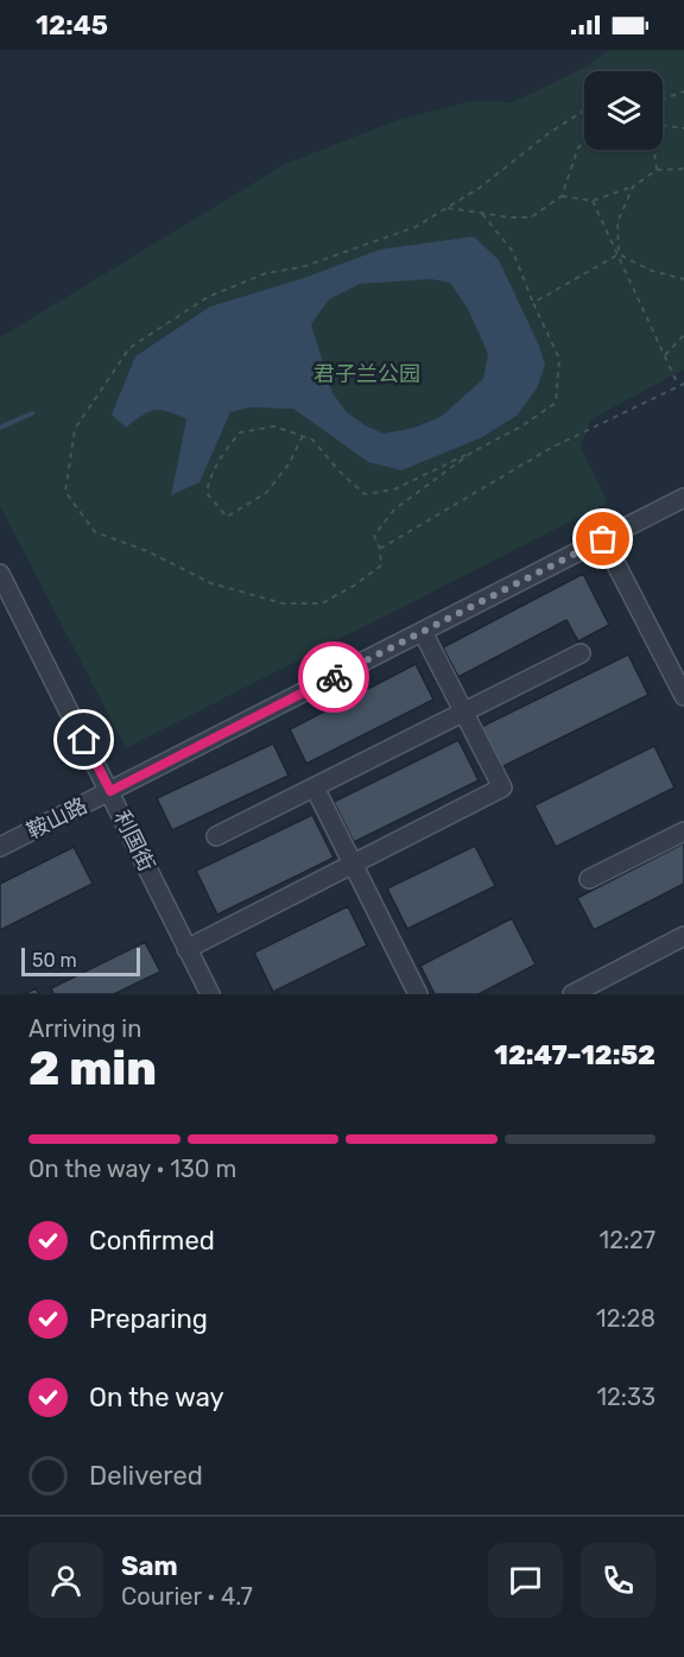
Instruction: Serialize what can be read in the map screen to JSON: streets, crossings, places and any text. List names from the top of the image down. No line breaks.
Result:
{"streets":{"street":["鞍山路","利国街"]},"crossings":[["鞍山路","利国街"]],"parks":["君子兰公园"],"scale_bar":"50 m","page":{"status":"12:45","scale":"50 m","heading":["2 min","Arriving in","12:47–12:52"],"panel":["Sam","Courier · 4.7"],"bar":"On the way · 130 m","list":[["Confirmed","12:27"],["Preparing","12:28"],["On the way","12:33"],"Delivered"]}}
